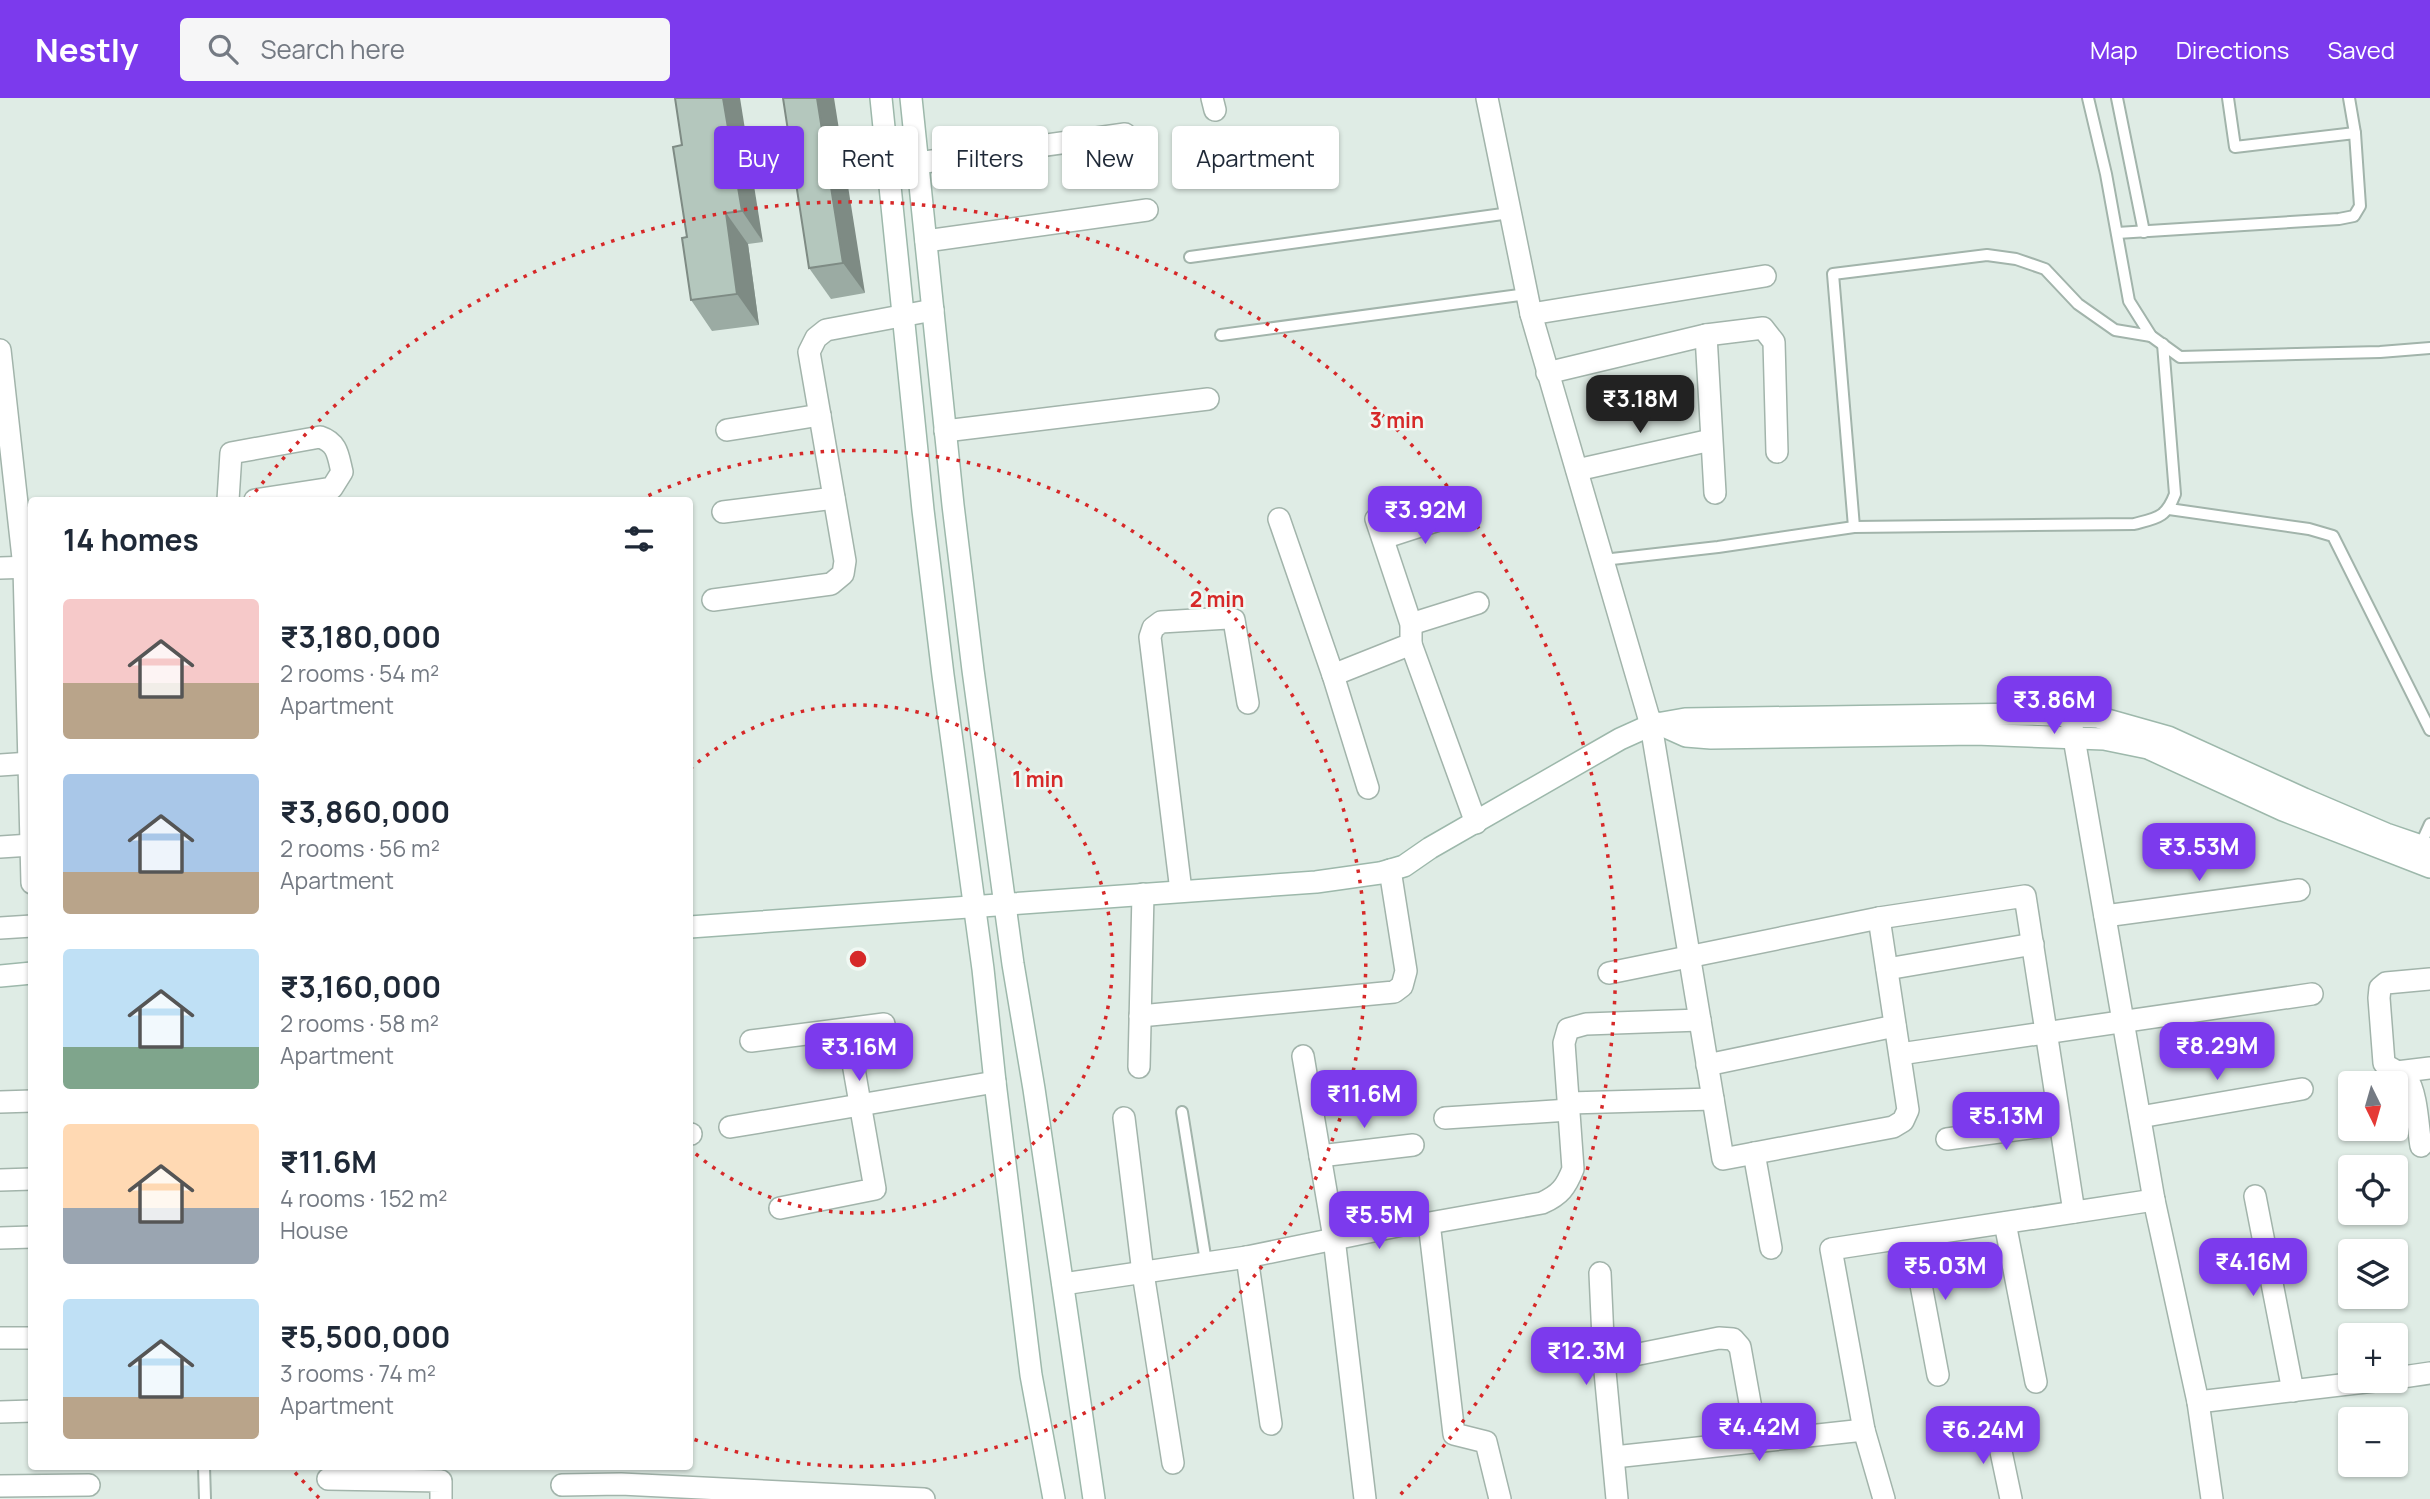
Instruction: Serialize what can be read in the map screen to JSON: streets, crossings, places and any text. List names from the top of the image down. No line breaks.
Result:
{"north":"bottom","page":{"header":"Nestly","search":"Search here","nav":["Map","Directions","Saved"],"chip":["Buy","Rent","Filters","New","Apartment"],"price":["₹3.18M","₹3.92M","₹3.86M","₹3.53M","₹8.29M","₹3.16M","₹11.6M","₹5.13M","₹5.5M","₹4.16M","₹5.03M","₹12.3M","₹4.42M","₹6.24M"],"heading":"14 homes","list":[{"name":"₹3,180,000","note":"2 rooms · 54 m² · Apartment"},{"name":"₹3,860,000","note":"2 rooms · 56 m² · Apartment"},{"name":"₹3,160,000","note":"2 rooms · 58 m² · Apartment"},{"name":"₹11.6M","note":"4 rooms · 152 m² · House"},{"name":"₹5,500,000","note":"3 rooms · 74 m² · Apartment"}],"map_buttons":["+","−"]},"rings":["3 min","2 min","1 min"]}
